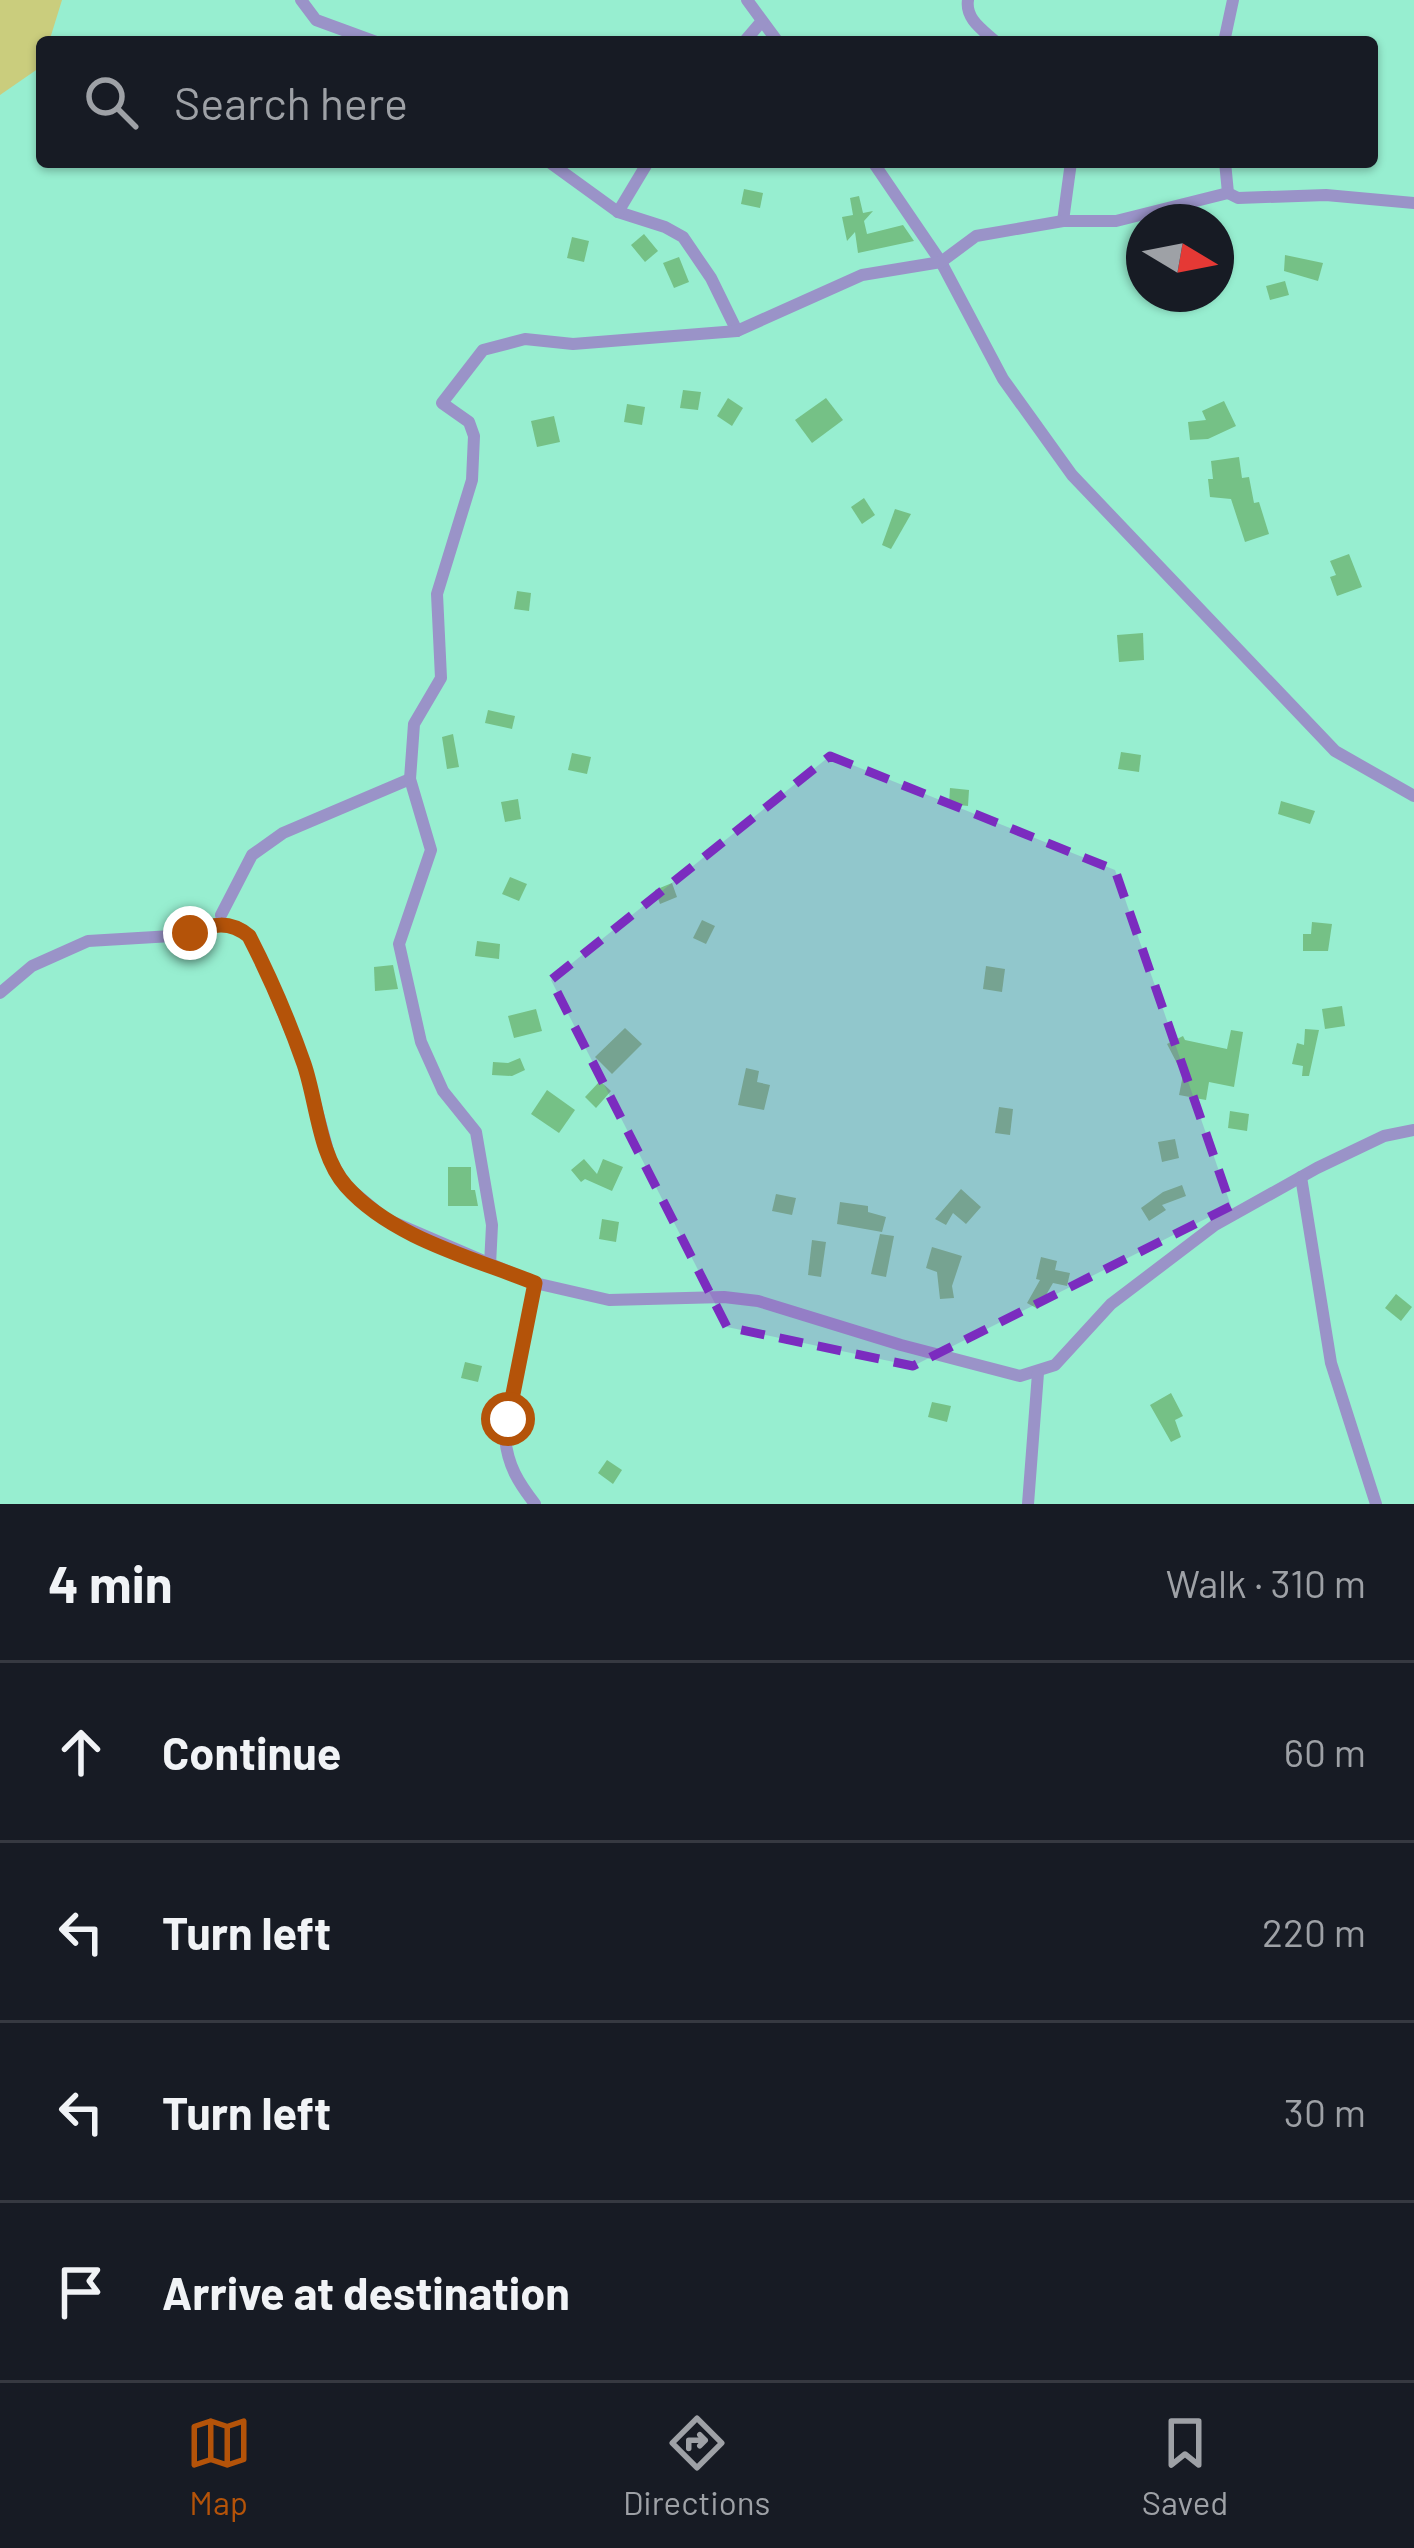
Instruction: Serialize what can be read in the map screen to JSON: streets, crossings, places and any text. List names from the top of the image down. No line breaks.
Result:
{"north":"right","page":{"search":"Search here","heading":["4 min","Walk · 310 m"],"list":[["Continue","60 m"],["Turn left","220 m"],["Turn left","30 m"],"Arrive at destination"],"nav":["Map","Directions","Saved"]}}
